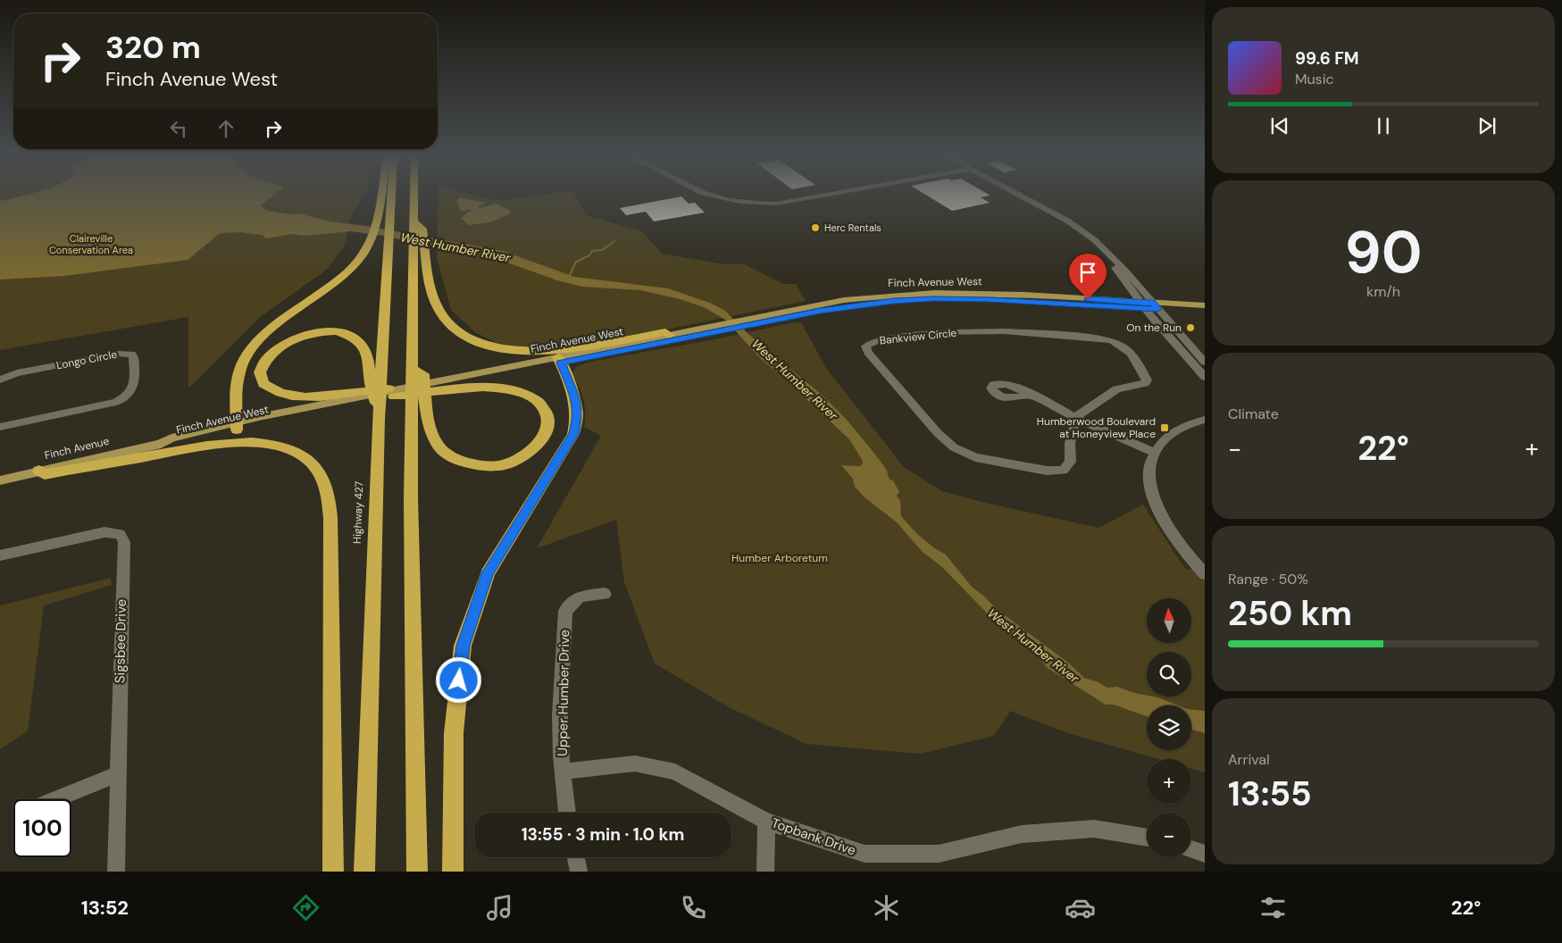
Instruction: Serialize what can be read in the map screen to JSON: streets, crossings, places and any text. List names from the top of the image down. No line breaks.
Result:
{"streets":{"highway":["Highway 427"],"main road":["Finch Avenue West","Finch Avenue"],"street":["Bankview Circle","Longo Circle","Sigsbee Drive","Upper Humber Drive","Topbank Drive"]},"crossings":[["Finch Avenue West","Finch Avenue"],["Upper Humber Drive","Topbank Drive"]],"water":["West Humber River"],"parks":["Claireville Conservation Area","Humber Arboretum"],"places":{"other":["Herc Rentals","On the Run"],"transit":["Humberwood Boulevard at Honeyview Place"]},"north":"top","page":{"turn":["320 m","Finch Avenue West"],"song":["99.6 FM","Music"],"tile":[["90","km/h"],"Climate",["Range · 50%","250 km"],["Arrival","13:55"]],"heat":["−","22°","+"],"map_buttons":["+","−"],"limit":"100","trip":"13:55 · 3 min · 1.0 km","tabs":["13:52","22°"]}}
